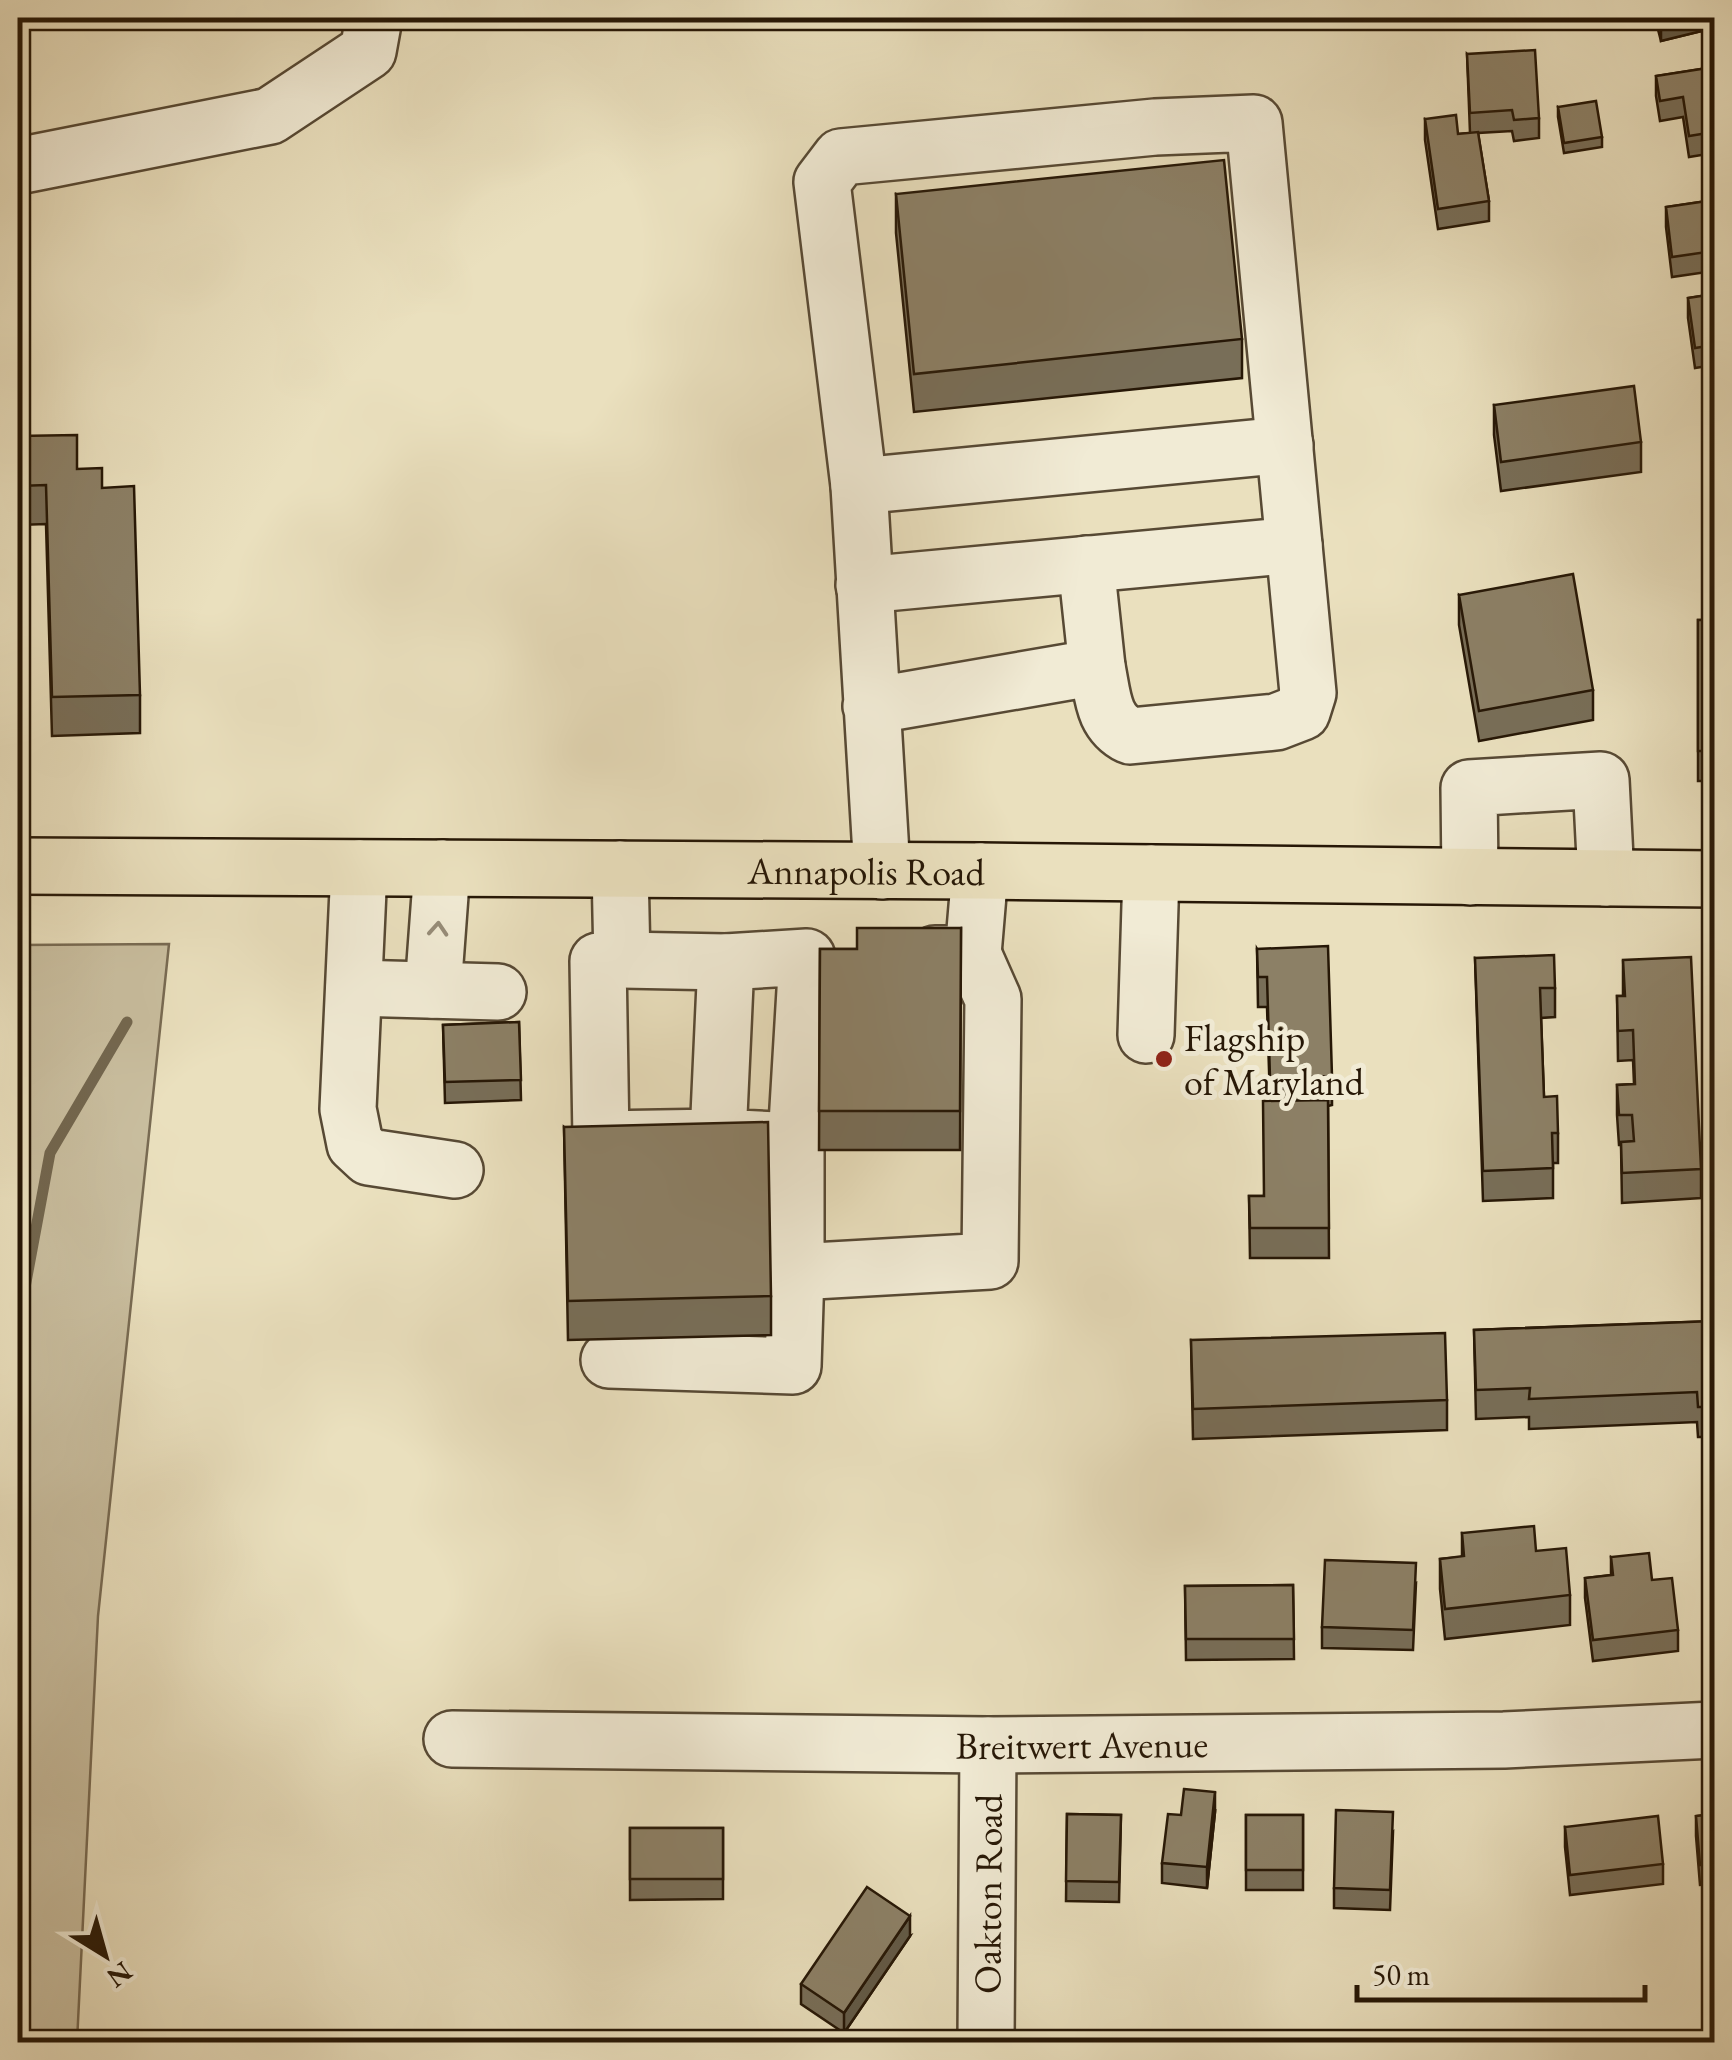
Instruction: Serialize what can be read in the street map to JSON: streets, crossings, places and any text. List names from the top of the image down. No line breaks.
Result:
{"streets":{"main road":["Annapolis Road"],"street":["Breitwert Avenue","Oakton Road"]},"crossings":[["Breitwert Avenue","Oakton Road"]],"places":["Flagship of Maryland"],"scale_bar":"50 m","north":"bottom right"}
